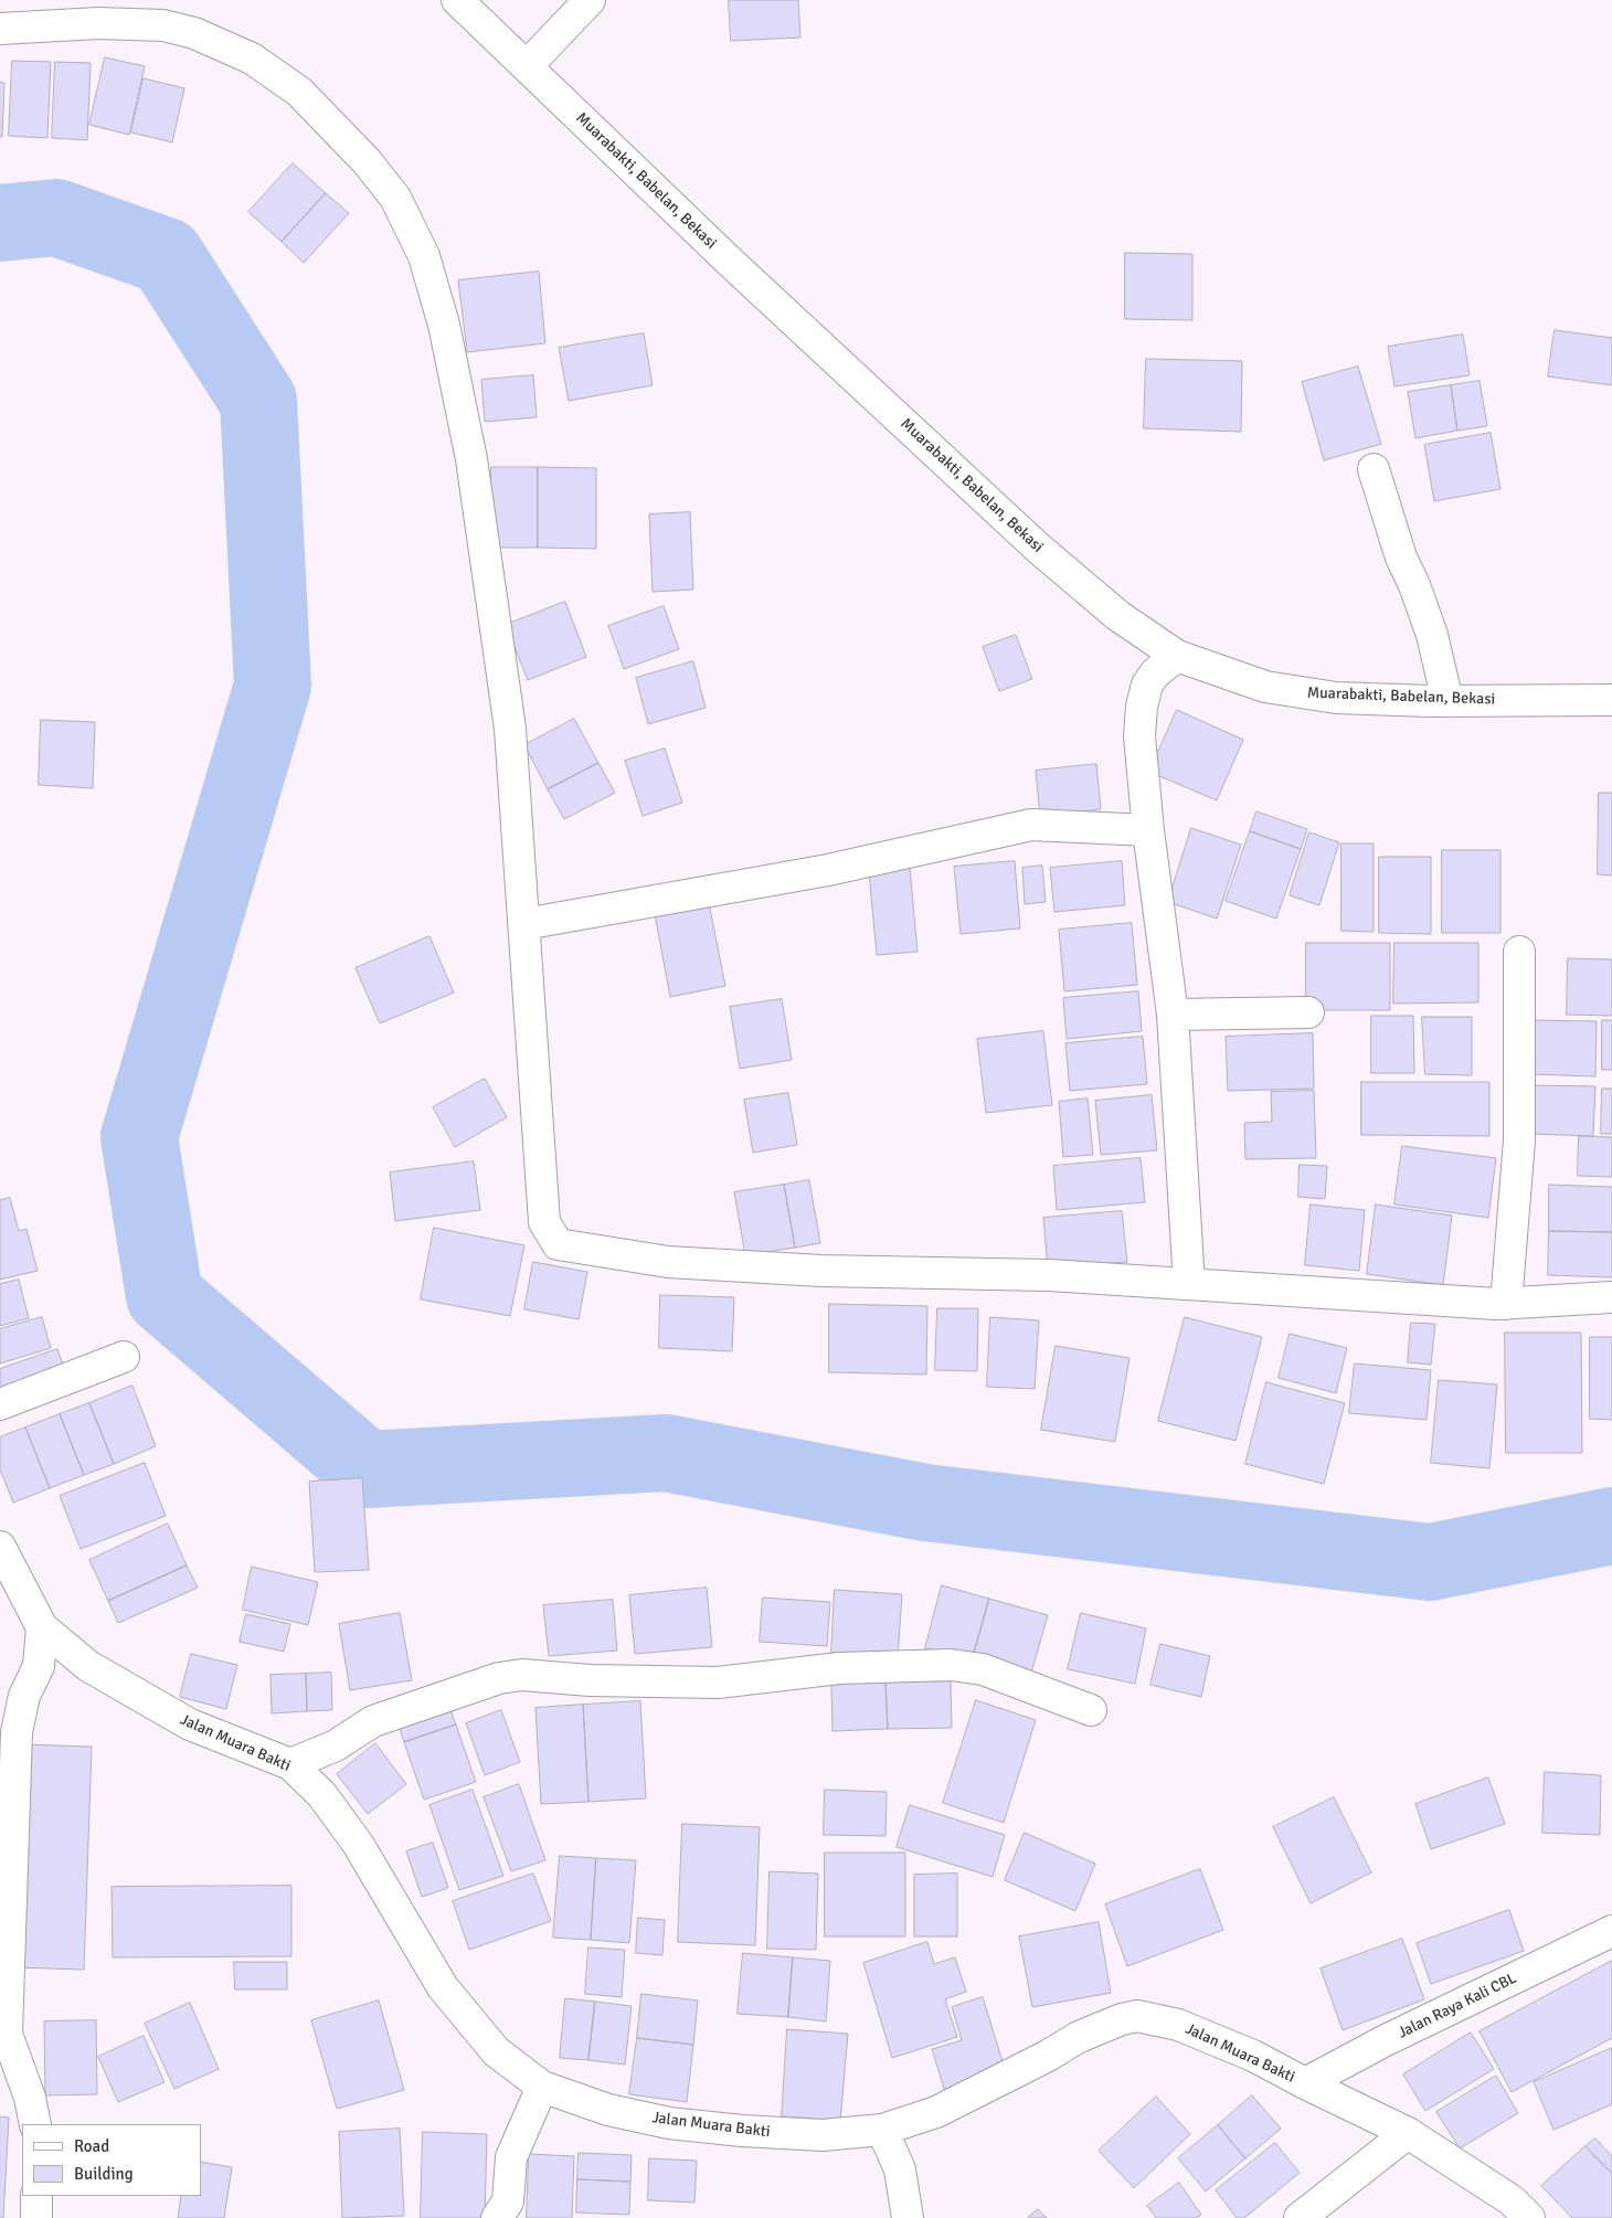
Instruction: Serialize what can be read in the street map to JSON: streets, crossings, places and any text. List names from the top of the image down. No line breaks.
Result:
{"streets":{"street":["Muarabakti, Babelan, Bekasi","Jalan Muara Bakti","Jalan Raya Kali CBL"]},"crossings":[["Jalan Muara Bakti","Jalan Raya Kali CBL"]],"legend":["Road","Building"]}
